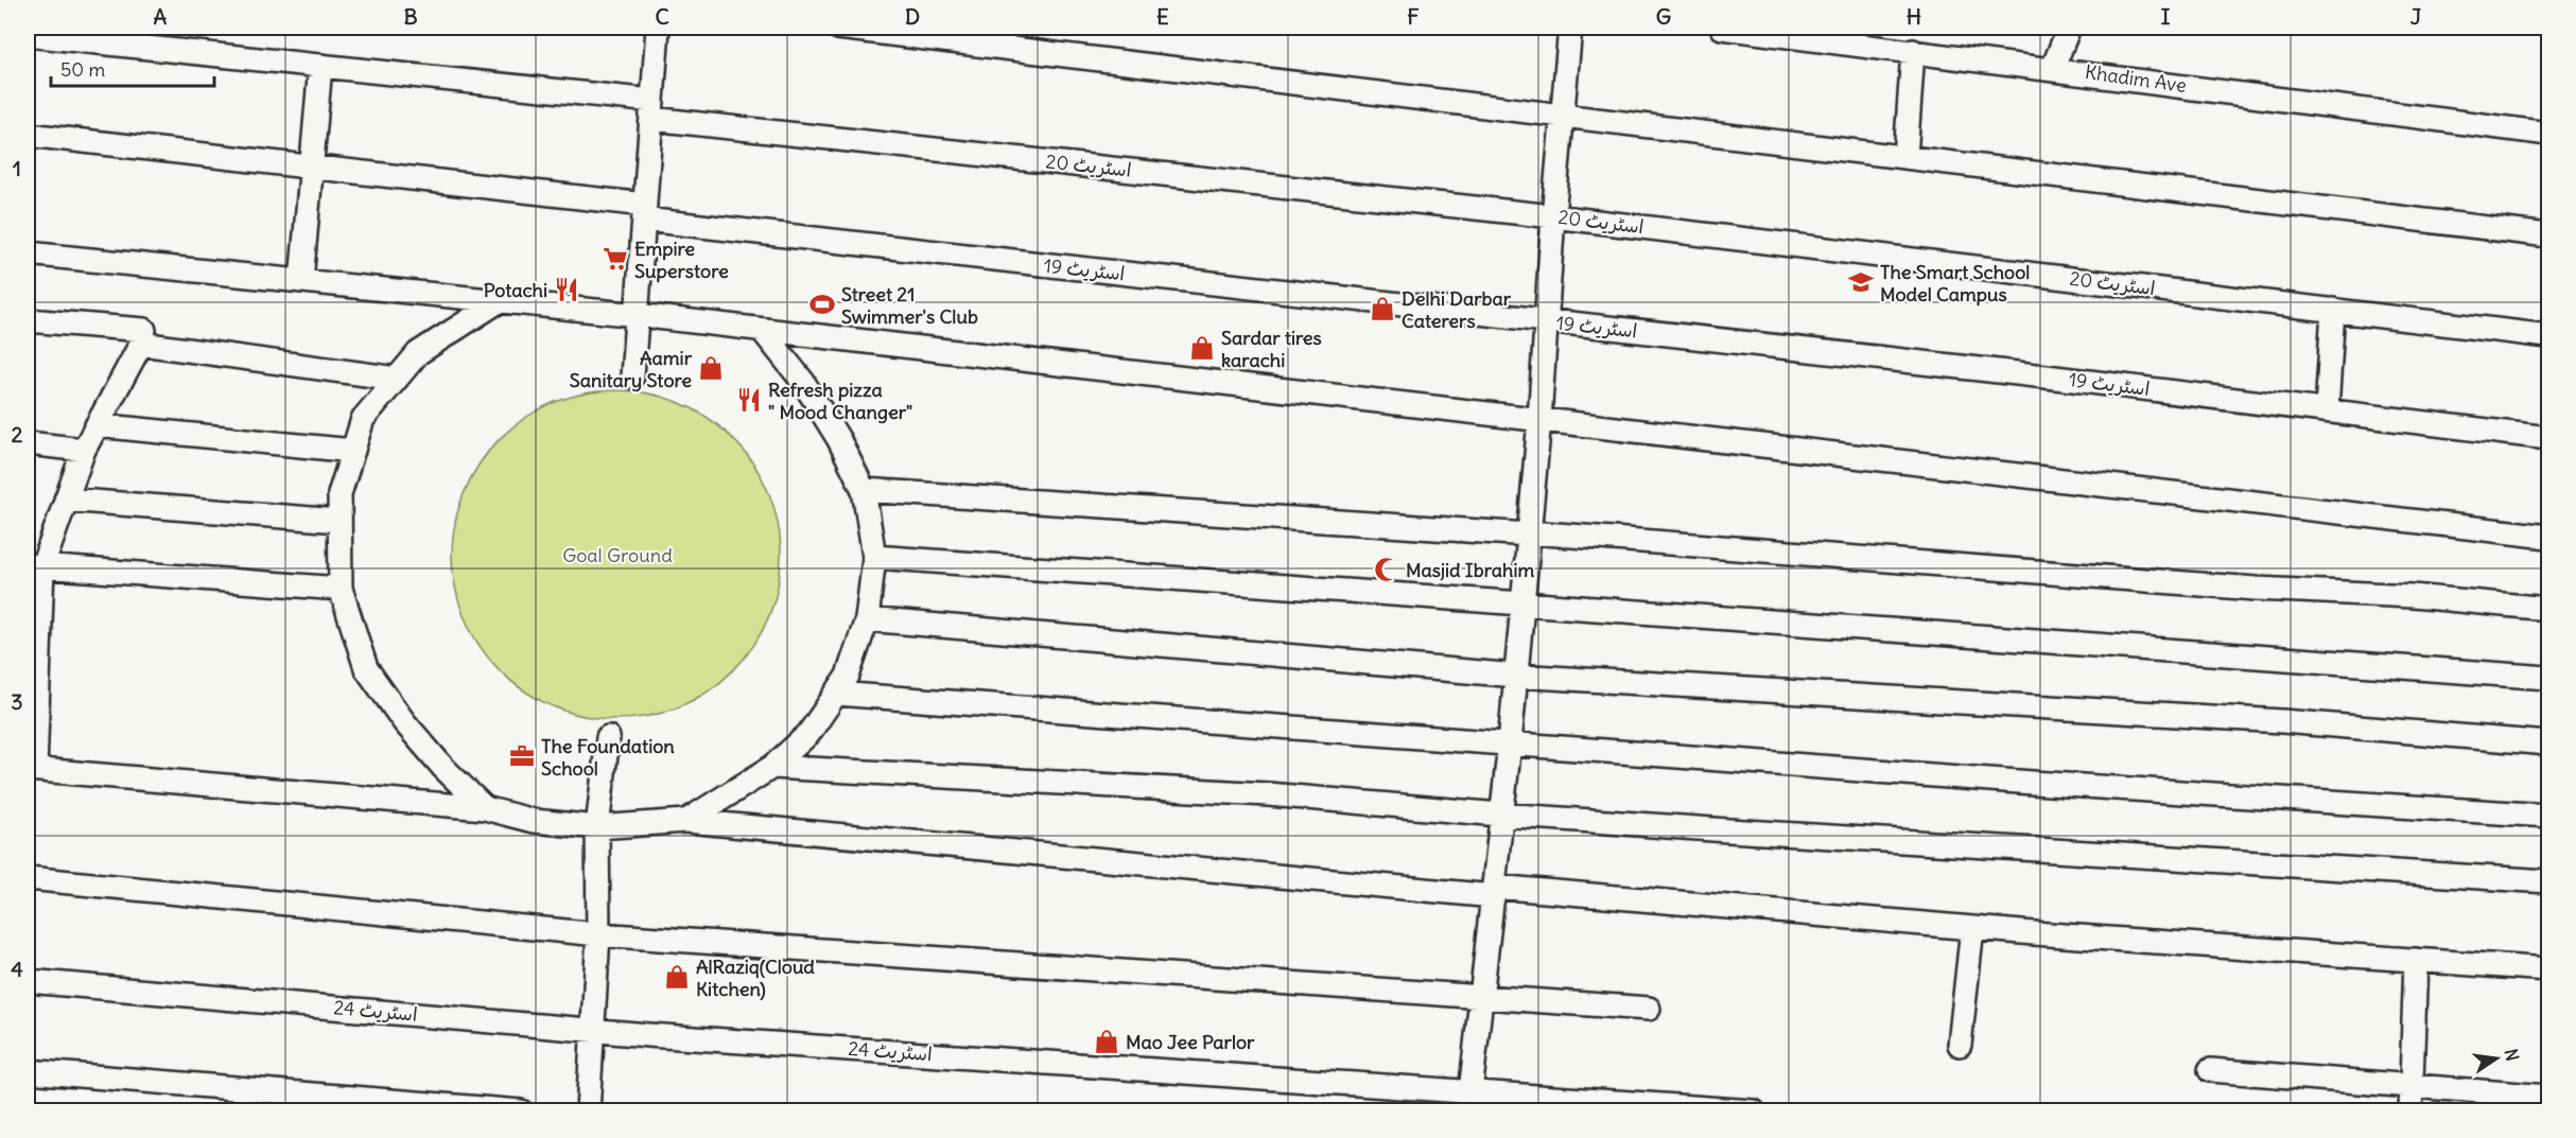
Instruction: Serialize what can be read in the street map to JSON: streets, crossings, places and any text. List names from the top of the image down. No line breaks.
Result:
{"streets":{"street":["Khadim Ave","اسٹریٹ 20","اسٹریٹ 19","اسٹریٹ 24"]},"parks":["Goal Ground"],"places":{"supermarket":["Empire Superstore"],"school or university":["The Smart School Model Campus"],"restaurant":["Potachi","Refresh pizza \" Mood Changer\""],"sports":["Street 21 Swimmer's Club"],"shop":["Delhi Darbar Caterers","Sardar tires karachi","Aamir Sanitary Store","AlRaziq(Cloud Kitchen)","Mao Jee Parlor"],"mosque":["Masjid Ibrahim"],"office":["The Foundation School"]},"scale_bar":"50 m","north":"right","grid":{"columns":["A","B","C","D","E","F","G","H","I","J"],"rows":["1","2","3","4"]}}
